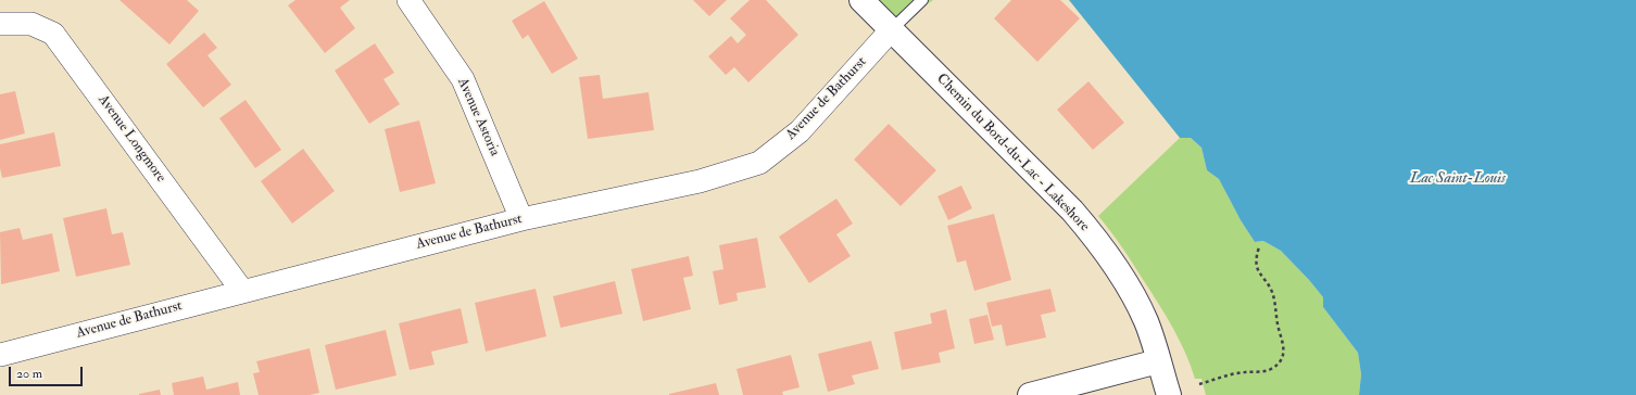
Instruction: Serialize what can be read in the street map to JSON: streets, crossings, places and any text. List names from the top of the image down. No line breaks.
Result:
{"streets":{"street":["Avenue de Bathurst","Avenue Astoria","Avenue Longmore","Chemin du Bord-du-Lac - Lakeshore"]},"crossings":[["Avenue de Bathurst","Avenue Astoria"],["Avenue de Bathurst","Avenue Longmore"],["Avenue de Bathurst","Chemin du Bord-du-Lac - Lakeshore"]],"water":["Lac Saint-Louis"],"scale_bar":"20 m"}
